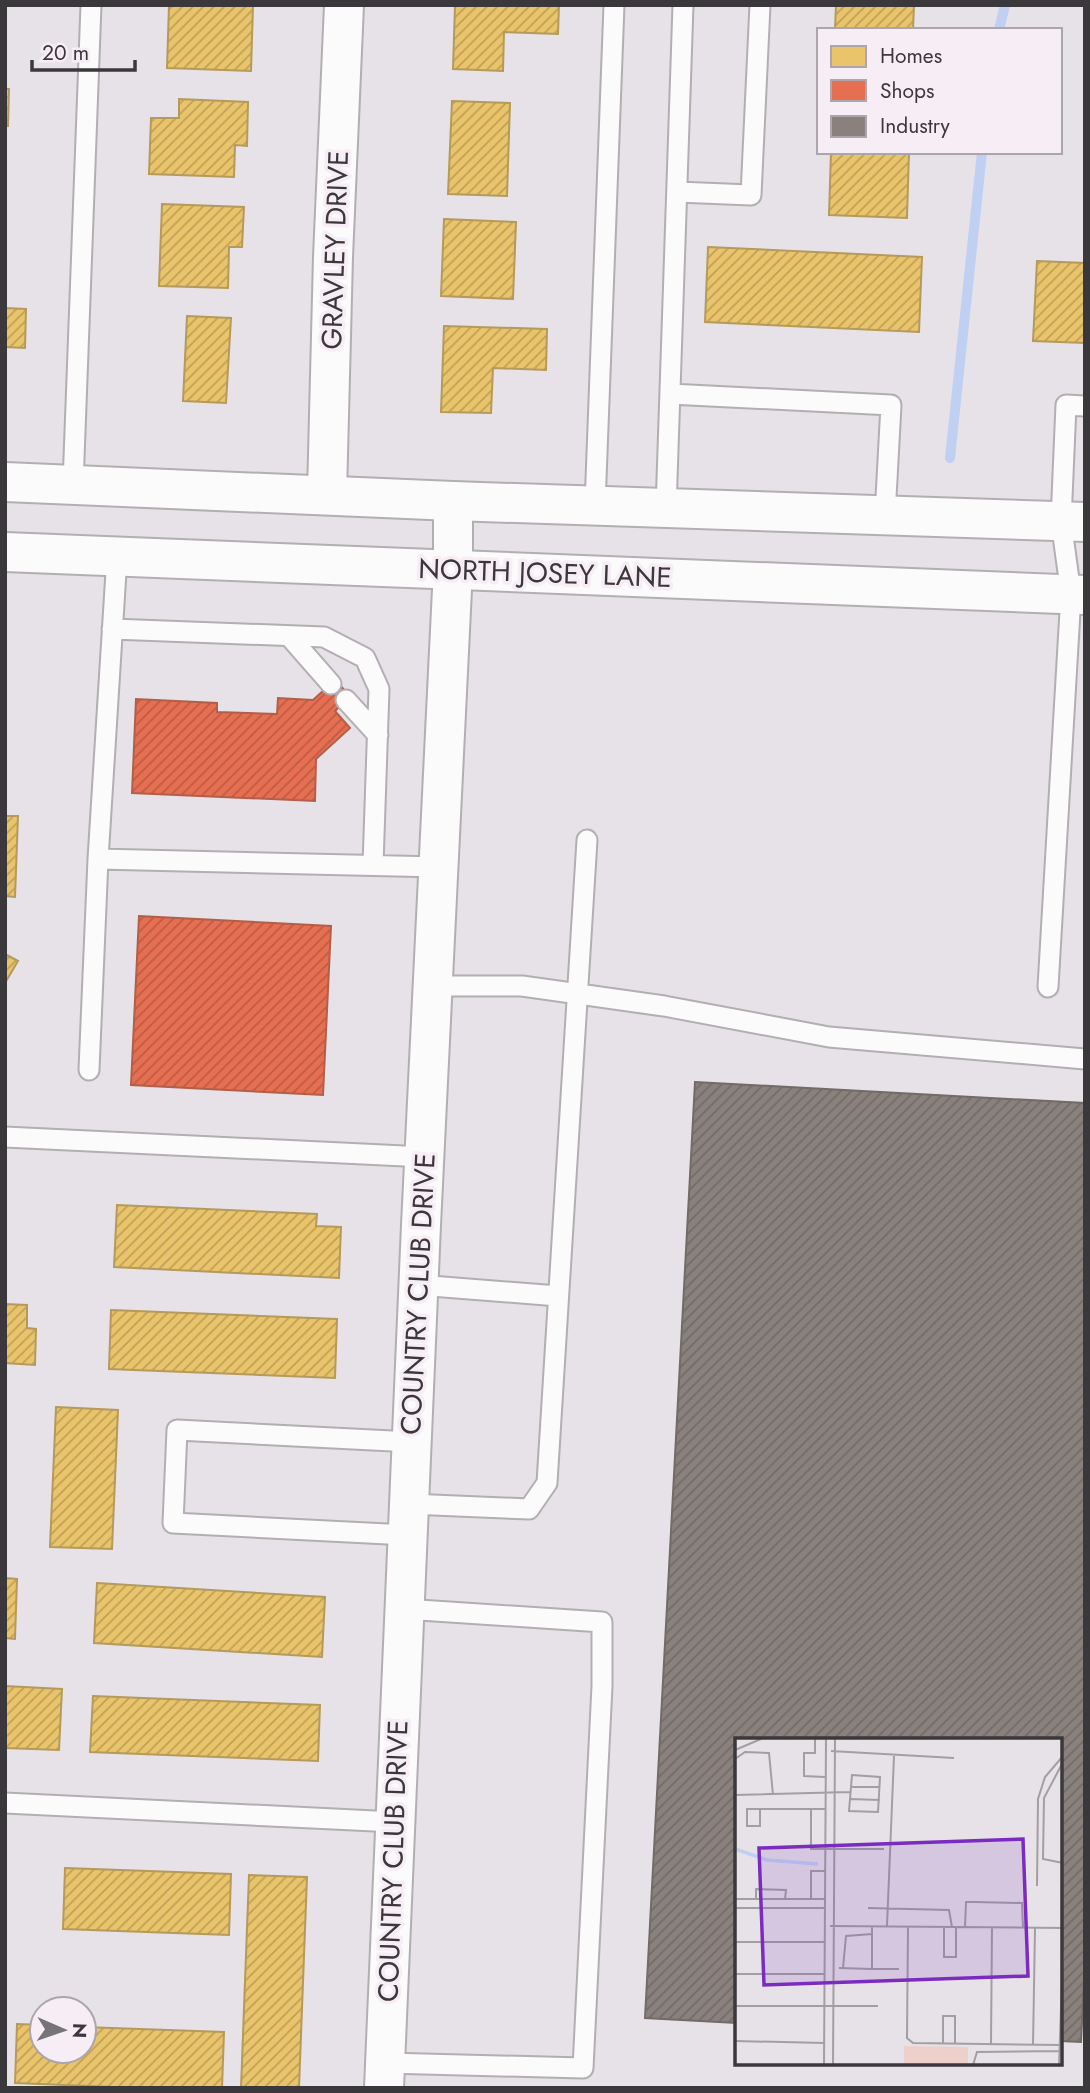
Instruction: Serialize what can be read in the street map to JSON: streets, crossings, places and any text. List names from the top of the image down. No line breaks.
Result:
{"streets":{"main road":["GRAVLEY DRIVE","NORTH JOSEY LANE","COUNTRY CLUB DRIVE"]},"crossings":[["NORTH JOSEY LANE","COUNTRY CLUB DRIVE"]],"legend":["Homes","Shops","Industry"],"scale_bar":"20 m","north":"right"}
